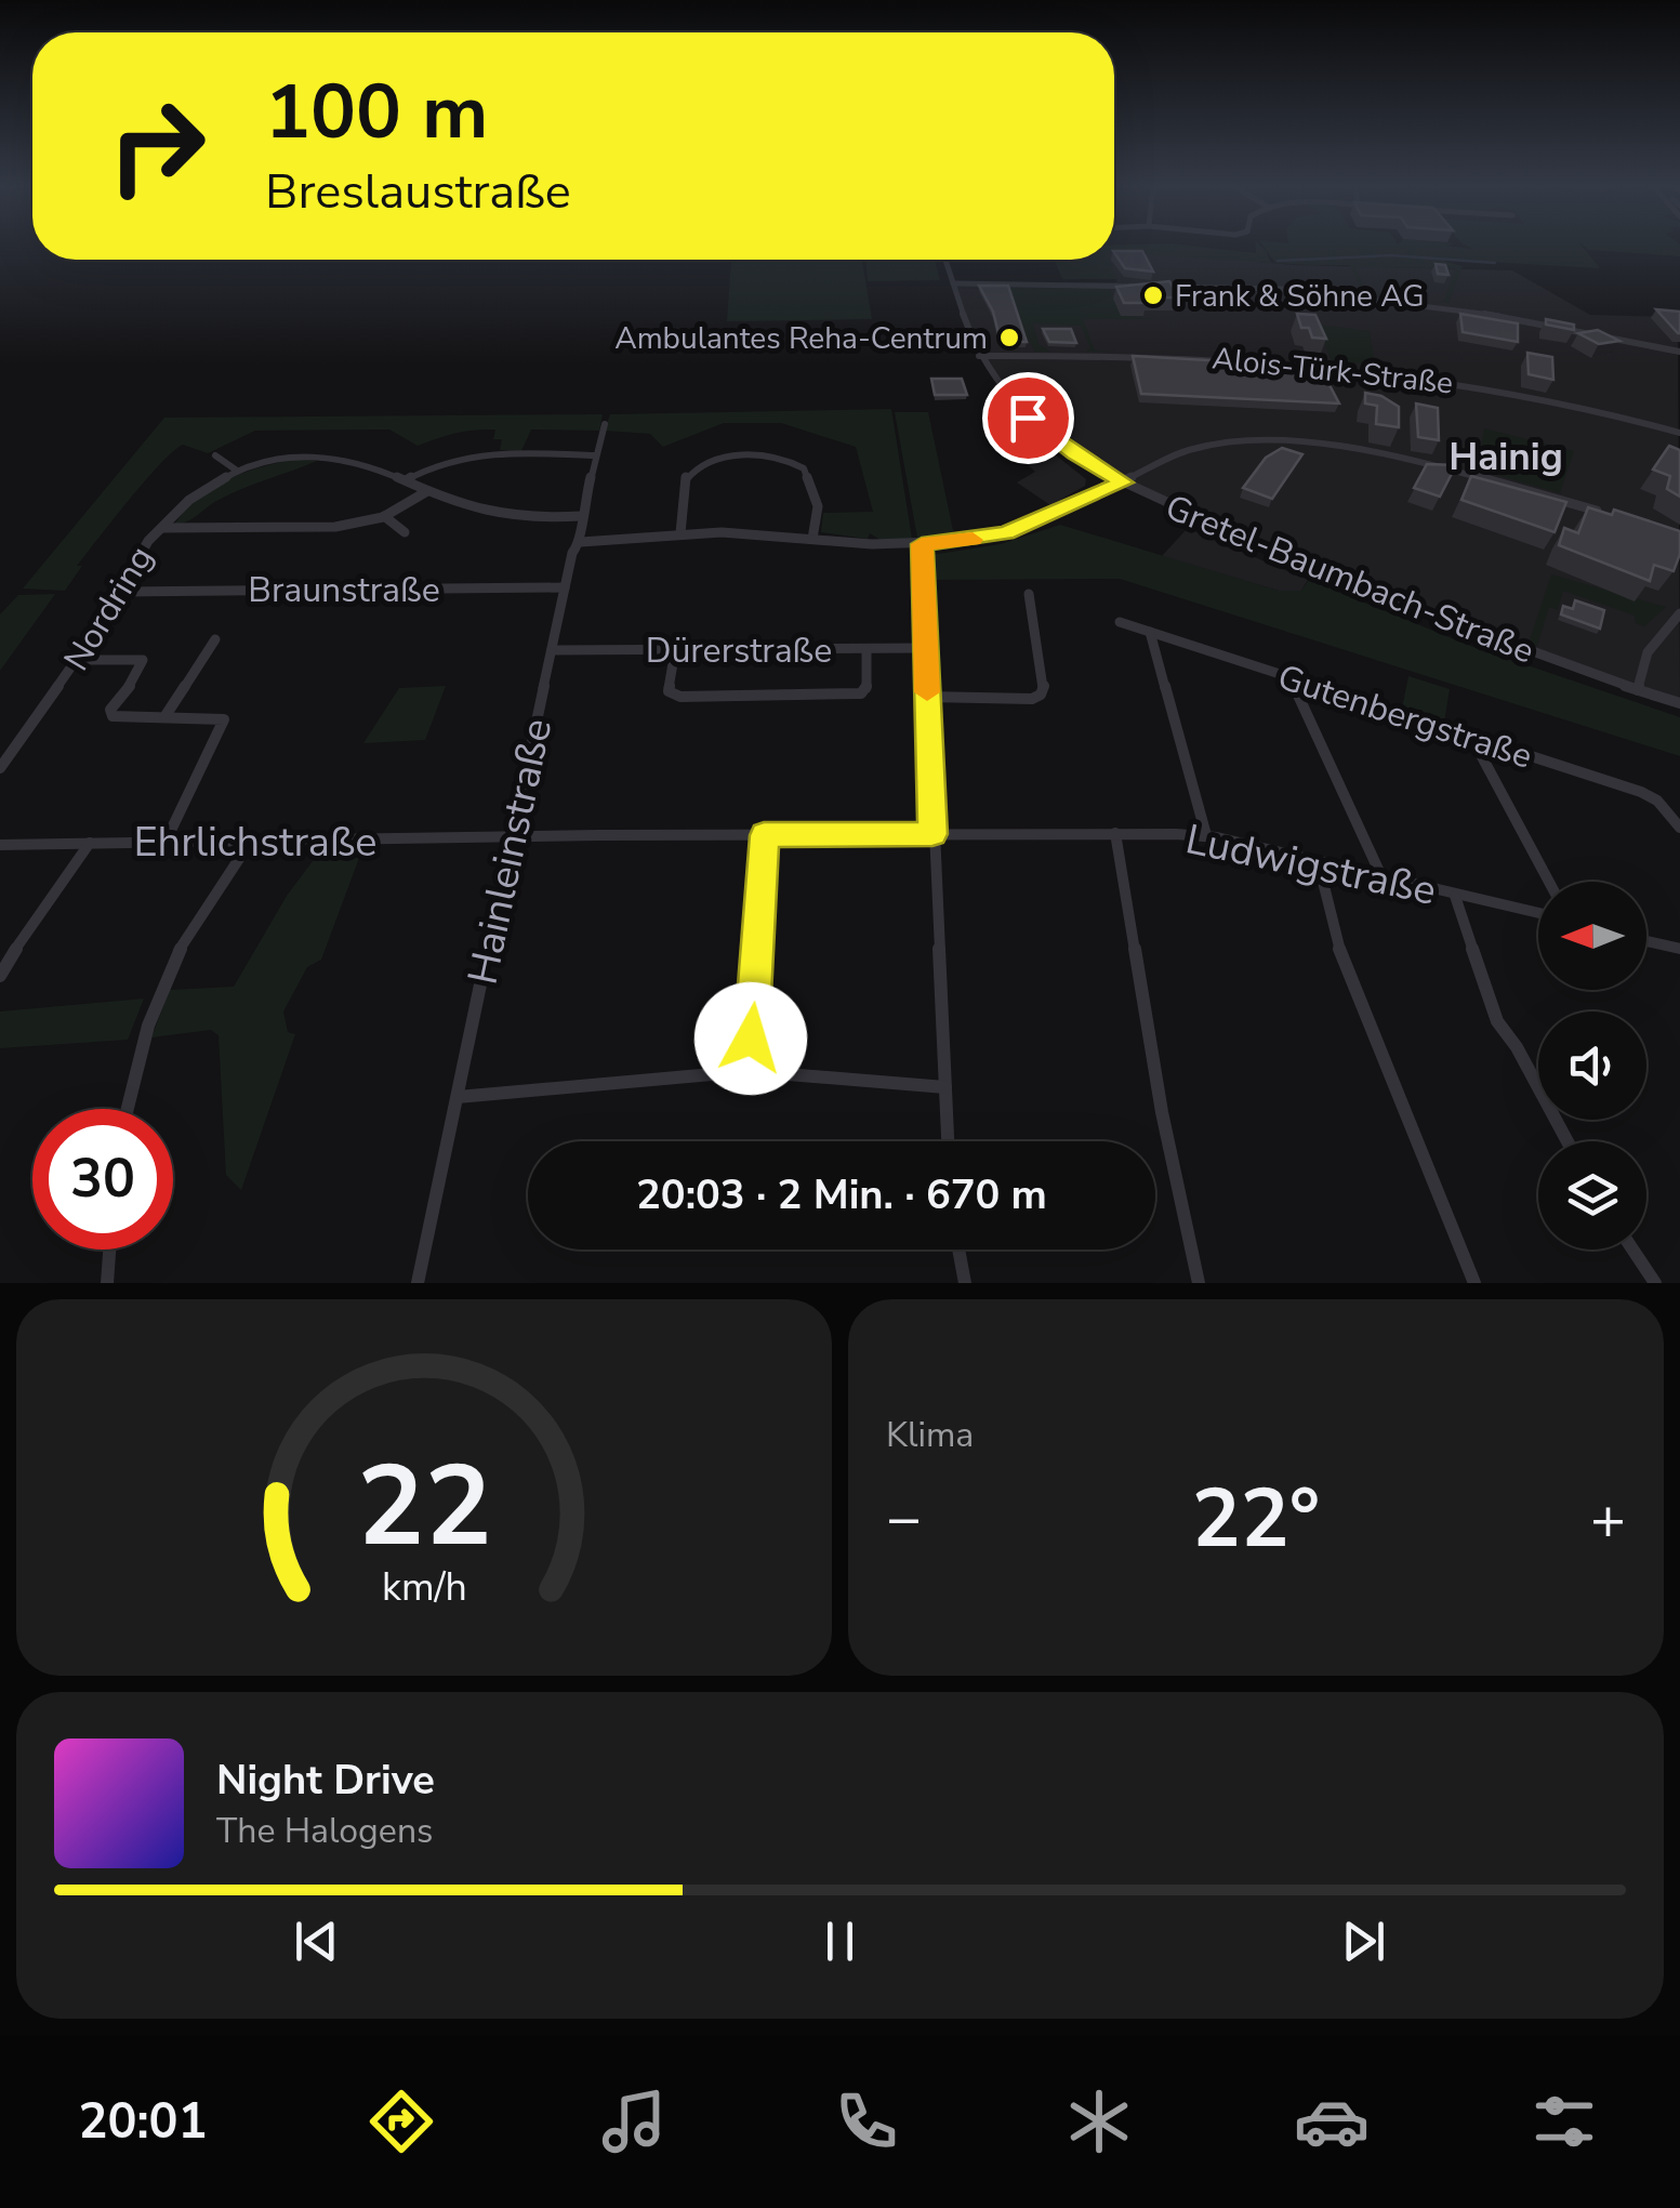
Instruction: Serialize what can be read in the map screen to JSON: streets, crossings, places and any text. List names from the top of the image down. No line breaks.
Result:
{"streets":{"street":["Alois-Türk-Straße","Gretel-Baumbach-Straße","Braunstraße","Nordring","Dürerstraße","Gutenbergstraße","Ehrlichstraße","Hainleinstraße","Ludwigstraße"]},"crossings":[["Alois-Türk-Straße","Gretel-Baumbach-Straße"],["Braunstraße","Nordring"],["Braunstraße","Hainleinstraße"],["Nordring","Hainleinstraße"],["Dürerstraße","Hainleinstraße"],["Ehrlichstraße","Hainleinstraße"],["Ehrlichstraße","Ludwigstraße"]],"districts":["Hainig"],"places":["Frank & Söhne AG","Ambulantes Reha-Centrum"],"north":"left","page":{"turn":["100 m","Breslaustraße"],"limit":"30","trip":"20:03 · 2 Min. · 670 m","tile":"Klima","heat":["−","22°","+"],"song":["Night Drive","The Halogens"],"tabs":"20:01","gauge":["22","km/h"]}}
